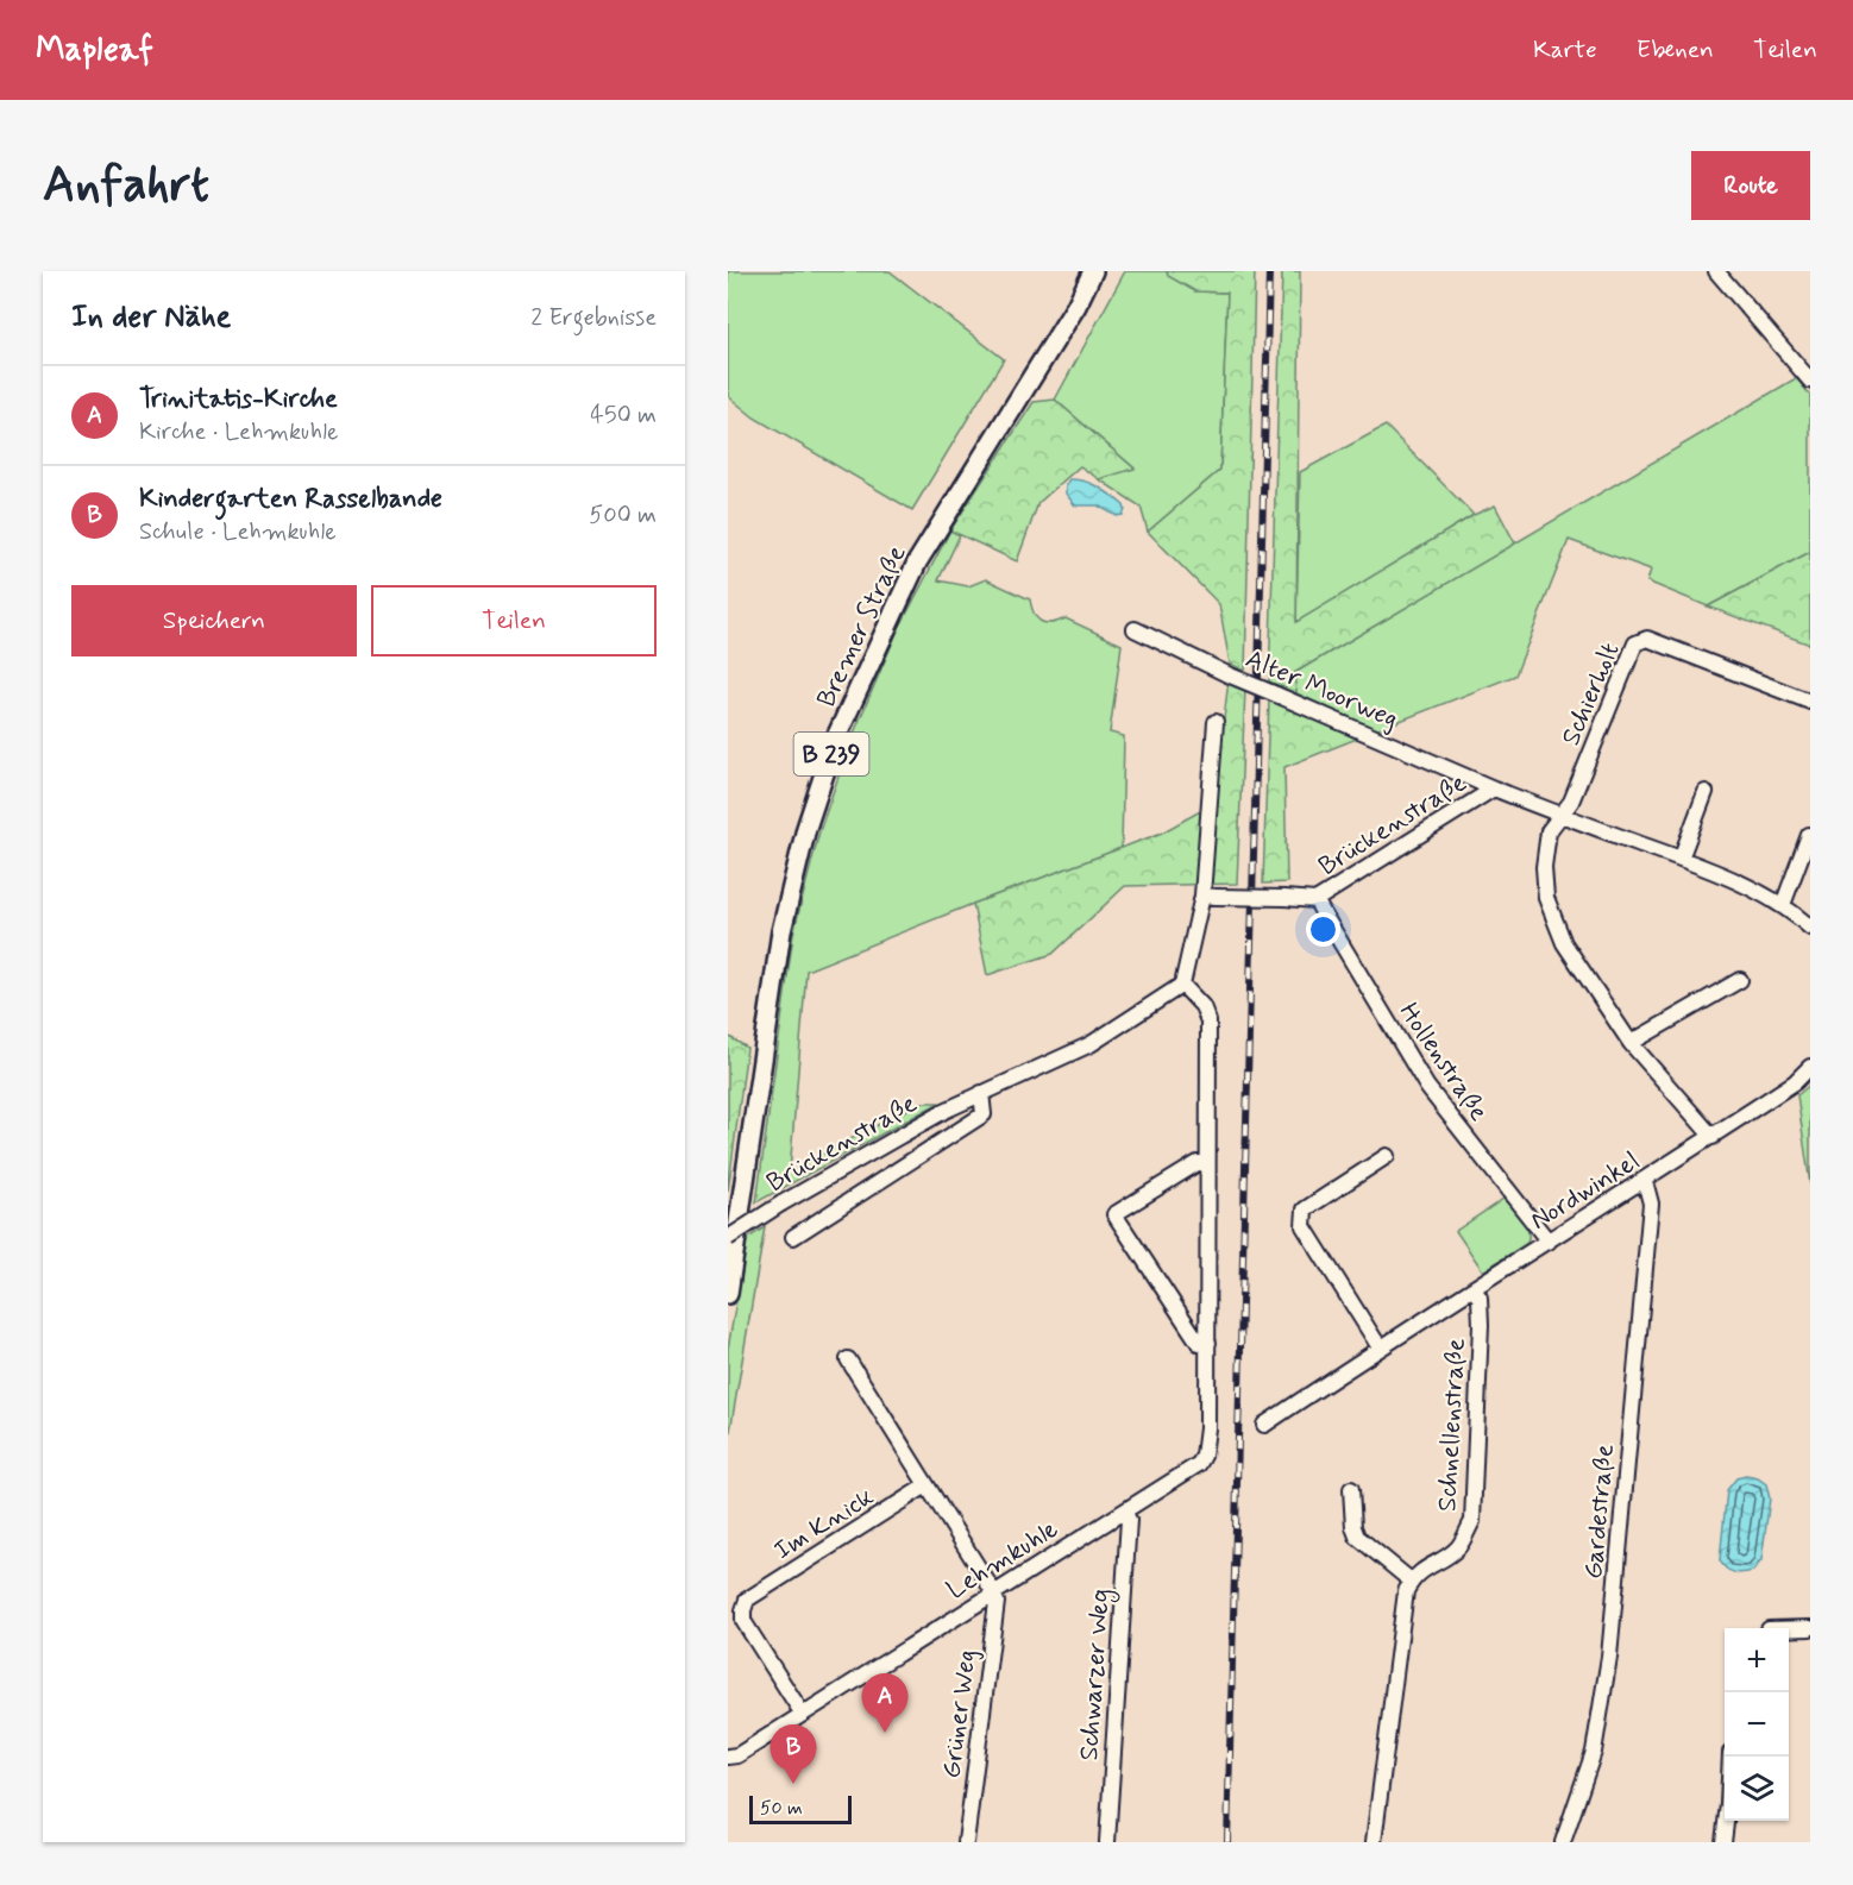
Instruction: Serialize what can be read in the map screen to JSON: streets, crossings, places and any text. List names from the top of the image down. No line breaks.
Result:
{"streets":{"main road":["Bremer Straße","B 239"],"street":["Alter Moorweg","Schierholt","Brückenstraße","Hollenstraße","Nordwinkel","Schnellenstraße","Gardestraße","Im Knick","Lehmkuhle","Schwarzer Weg","Grüner Weg"]},"crossings":[["Alter Moorweg","Brückenstraße"],["Schierholt","Brückenstraße"],["Schierholt","Nordwinkel"],["Brückenstraße","Hollenstraße"],["Brückenstraße","Lehmkuhle"],["Hollenstraße","Nordwinkel"],["Nordwinkel","Schnellenstraße"],["Nordwinkel","Gardestraße"],["Im Knick","Lehmkuhle"],["Lehmkuhle","Schwarzer Weg"],["Lehmkuhle","Grüner Weg"]],"scale_bar":"50 m","page":{"header":"Mapleaf","nav":["Karte","Ebenen","Teilen"],"buttons":["Route",["Speichern","Teilen"]],"title":"Anfahrt","heading":["In der Nähe","2 Ergebnisse"],"list":[{"mark":"A","name":"Trinitatis-Kirche","note":"Kirche · Lehmkuhle","value":"450 m"},{"mark":"B","name":"Kindergarten Rasselbande","note":"Schule · Lehmkuhle","value":"500 m"}],"map_buttons":["+","−"],"pins":["A","B"],"scale":"50 m"}}
